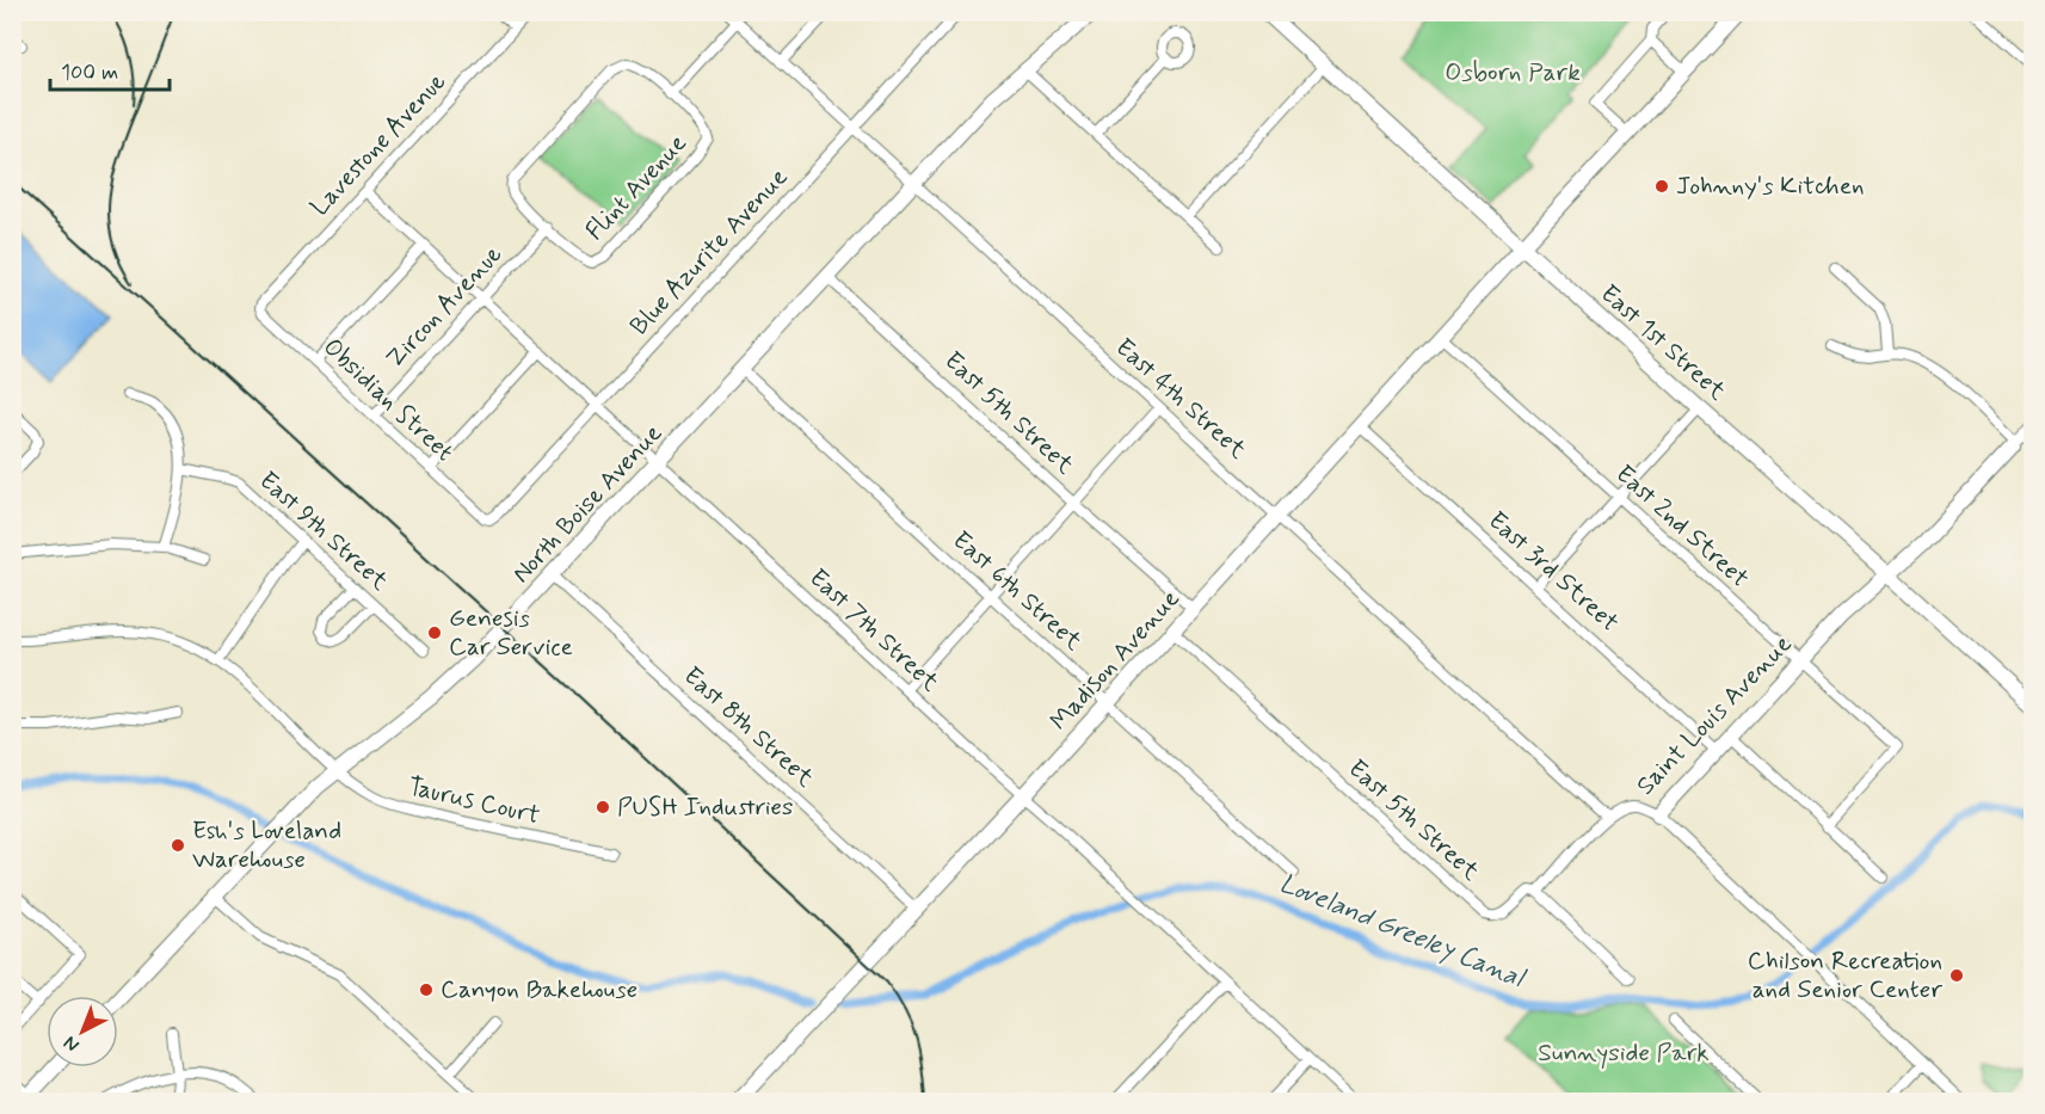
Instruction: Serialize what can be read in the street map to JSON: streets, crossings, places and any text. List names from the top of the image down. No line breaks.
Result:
{"streets":{"street":["Lavestone Avenue","Flint Avenue","Blue Azurite Avenue","Zircon Avenue","East 1st Street","East 4th Street","Obsidian Street","East 5th Street","North Boise Avenue","East 2nd Street","East 9th Street","East 3rd Street","East 6th Street","East 7th Street","Madison Avenue","Saint Louis Avenue","East 8th Street","Taurus Court"]},"crossings":[["Lavestone Avenue","Obsidian Street"],["Lavestone Avenue","East 7th Street"],["Flint Avenue","Zircon Avenue"],["Blue Azurite Avenue","East 4th Street"],["Blue Azurite Avenue","Obsidian Street"],["Blue Azurite Avenue","East 7th Street"],["Zircon Avenue","Obsidian Street"],["Zircon Avenue","East 7th Street"],["East 1st Street","Madison Avenue"],["East 1st Street","Saint Louis Avenue"],["East 4th Street","North Boise Avenue"],["East 4th Street","Madison Avenue"],["East 4th Street","Saint Louis Avenue"],["East 5th Street","North Boise Avenue"],["East 5th Street","Madison Avenue"],["North Boise Avenue","East 6th Street"],["North Boise Avenue","East 7th Street"],["North Boise Avenue","East 8th Street"],["North Boise Avenue","Taurus Court"],["East 2nd Street","Madison Avenue"],["East 2nd Street","Saint Louis Avenue"],["East 3rd Street","Madison Avenue"],["East 3rd Street","Saint Louis Avenue"],["East 6th Street","Madison Avenue"],["East 7th Street","Madison Avenue"],["Madison Avenue","East 8th Street"]],"water":["Loveland Greeley Canal"],"parks":["Osborn Park","Sunnyside Park"],"places":["Johnny's Kitchen","Genesis Car Service","PUSH Industries","Esh's Loveland Warehouse","Chilson Recreation and Senior Center","Canyon Bakehouse"],"scale_bar":"100 m","north":"bottom left"}
